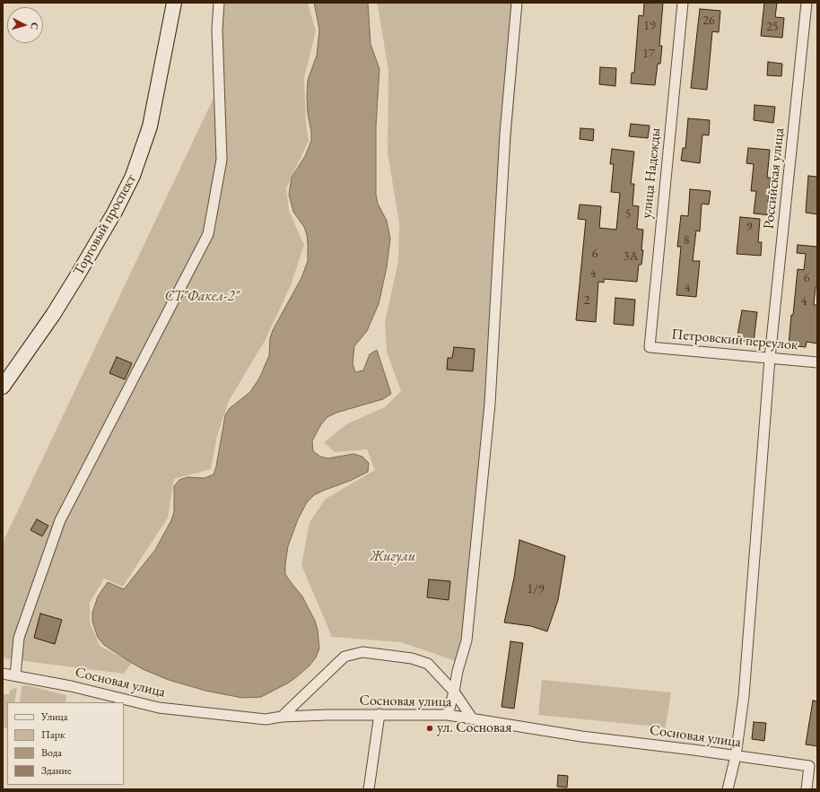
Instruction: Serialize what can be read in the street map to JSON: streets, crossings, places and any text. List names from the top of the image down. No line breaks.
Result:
{"streets":{"street":["улица Надежды","Российская улица","Торговый проспект","Петровский переулок","Сосновая улица"]},"crossings":[["улица Надежды","Петровский переулок"],["Российская улица","Петровский переулок"],["Российская улица","Сосновая улица"]],"parks":["СТ\"Факел-2\"","Жигули"],"places":["ул. Сосновая"],"house_numbers":["26","19","25","17","5","9","8","6","3А","4","6","4","2","4","1/9"],"legend":["Улица","Парк","Вода","Здание"],"north":"right"}
